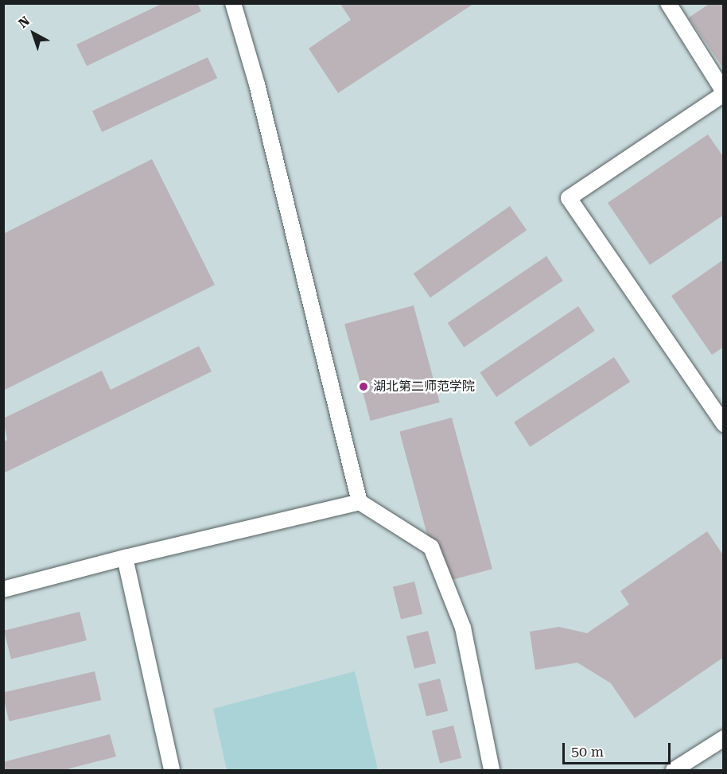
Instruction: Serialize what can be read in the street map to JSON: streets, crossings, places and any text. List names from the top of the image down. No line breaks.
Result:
{"places":["湖北第二师范学院"],"scale_bar":"50 m","north":"top left"}
